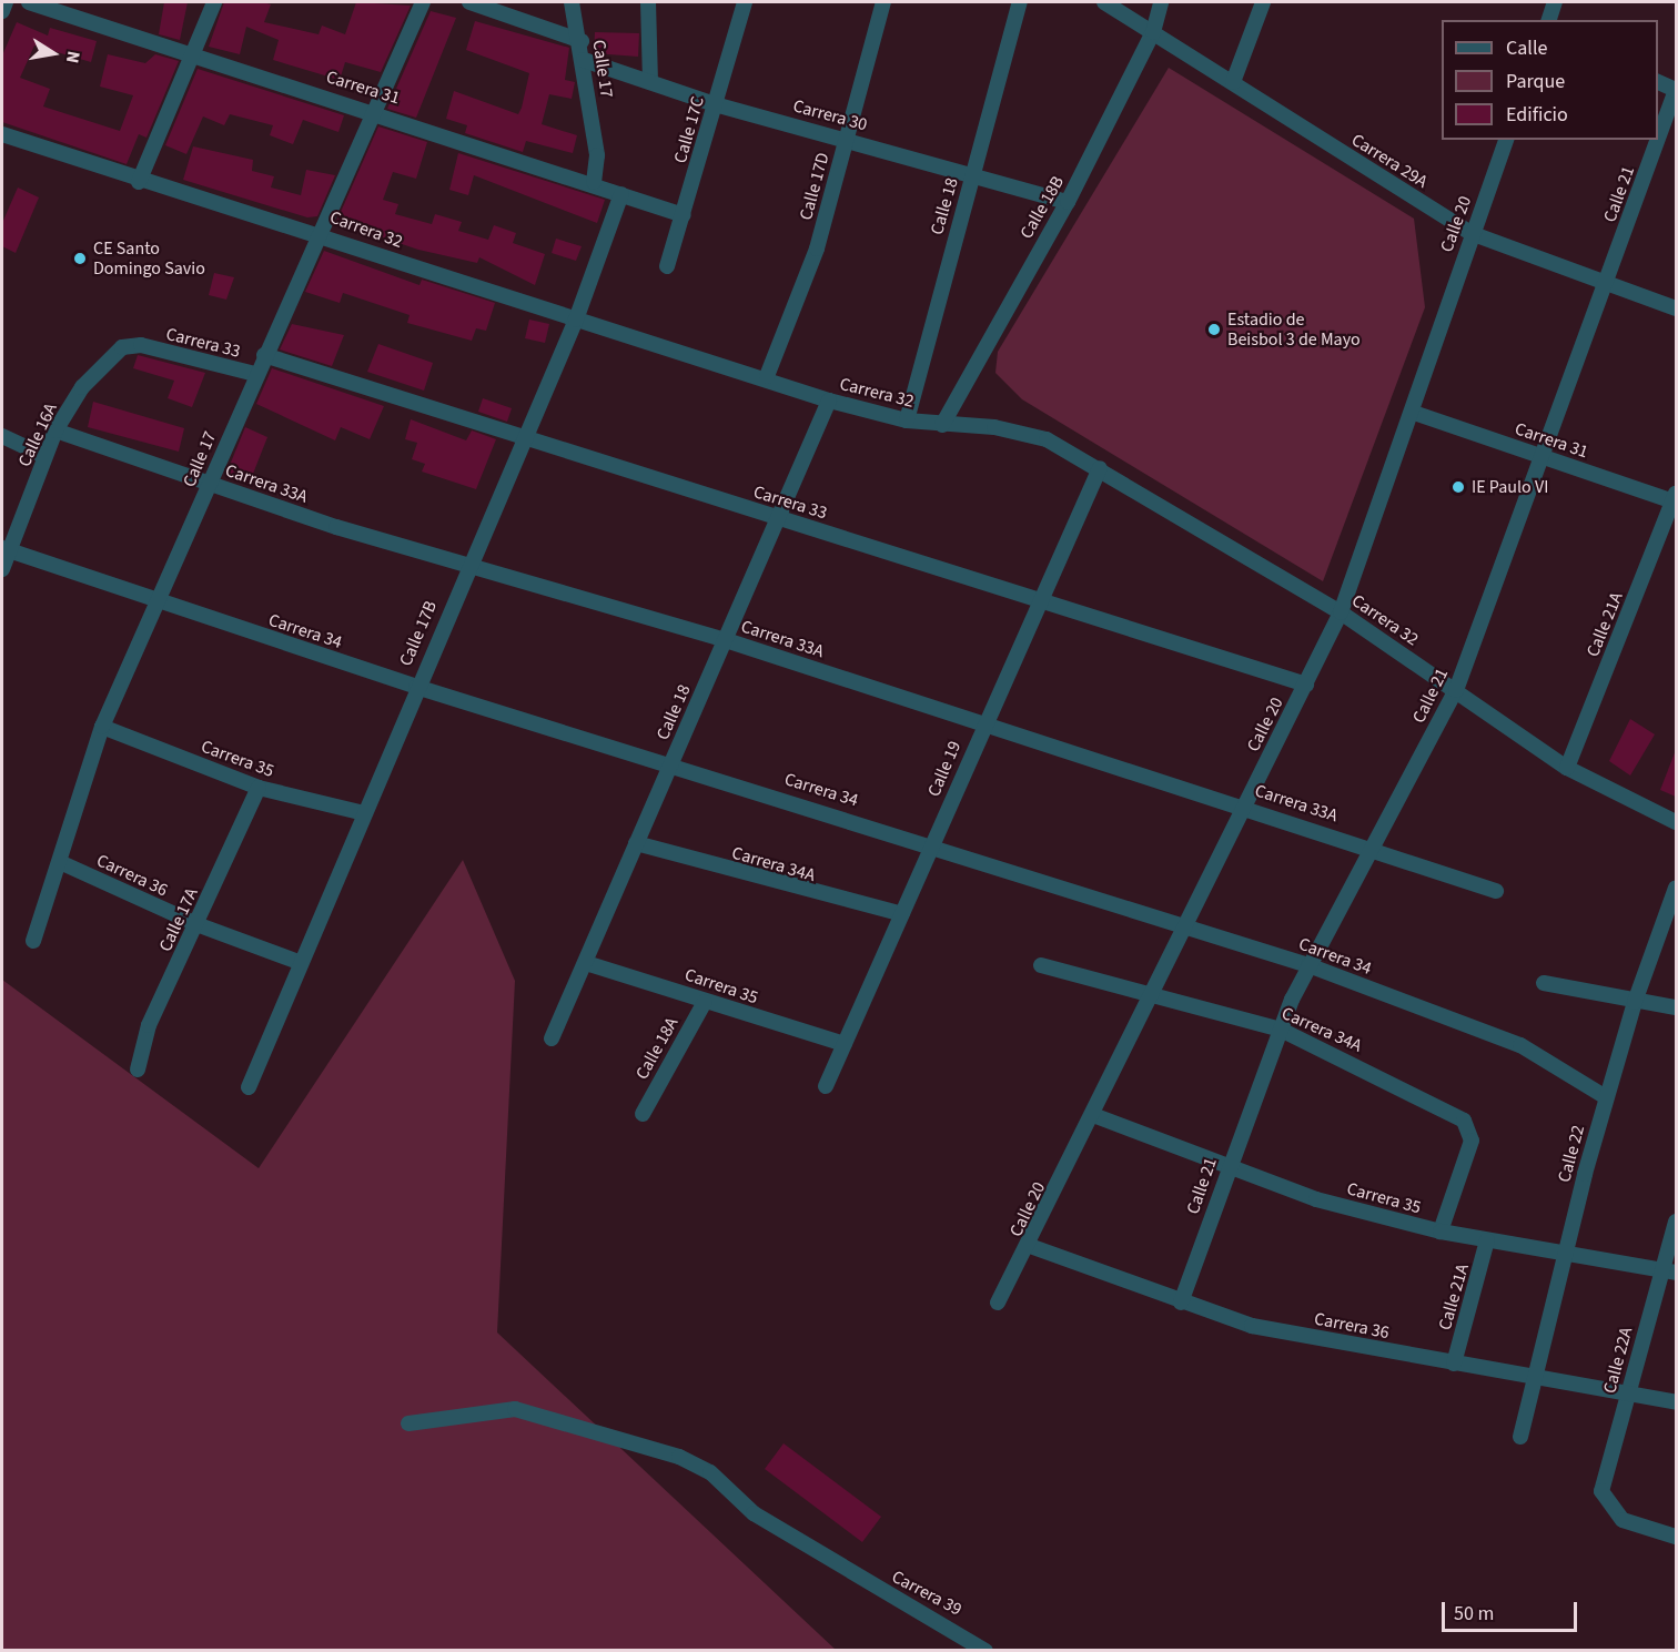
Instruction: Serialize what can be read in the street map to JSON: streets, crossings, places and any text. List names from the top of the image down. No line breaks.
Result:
{"streets":{"street":["Calle 17","Carrera 31","Carrera 30","Calle 17C","Carrera 29A","Calle 17D","Calle 21","Calle 18","Calle 18B","Calle 20","Carrera 32","Carrera 33","Calle 16A","Carrera 33A","Calle 21A","Carrera 34","Calle 17B","Carrera 35","Calle 19","Carrera 34A","Carrera 36","Calle 17A","Calle 18A","Calle 22","Calle 22A","Carrera 39"]},"crossings":[["Calle 17","Carrera 31"],["Calle 17","Carrera 30"],["Calle 17","Carrera 32"],["Calle 17","Carrera 33"],["Calle 17","Carrera 33A"],["Calle 17","Carrera 34"],["Calle 17","Carrera 35"],["Calle 17","Carrera 36"],["Carrera 31","Calle 17C"],["Carrera 31","Calle 21"],["Carrera 31","Calle 20"],["Carrera 31","Calle 21A"],["Carrera 31","Calle 17B"],["Carrera 30","Calle 17C"],["Carrera 30","Calle 17D"],["Carrera 30","Calle 18"],["Carrera 30","Calle 18B"],["Carrera 29A","Calle 21"],["Carrera 29A","Calle 18B"],["Carrera 29A","Calle 20"],["Calle 17D","Carrera 32"],["Calle 21","Carrera 32"],["Calle 21","Carrera 33A"],["Calle 21","Carrera 34"],["Calle 21","Carrera 35"],["Calle 21","Carrera 34A"],["Calle 21","Carrera 36"],["Calle 18","Carrera 32"],["Calle 18","Carrera 33"],["Calle 18","Carrera 33A"],["Calle 18","Carrera 34"],["Calle 18","Carrera 35"],["Calle 18","Carrera 34A"],["Calle 18B","Carrera 32"],["Calle 20","Carrera 32"],["Calle 20","Carrera 33"],["Calle 20","Carrera 33A"],["Calle 20","Carrera 34"],["Calle 20","Carrera 35"],["Calle 20","Carrera 34A"],["Calle 20","Carrera 36"],["Carrera 32","Calle 21A"],["Carrera 32","Calle 17B"],["Carrera 32","Calle 19"],["Carrera 33","Calle 16A"],["Carrera 33","Calle 17B"],["Carrera 33","Calle 19"],["Calle 16A","Carrera 33A"],["Calle 16A","Carrera 34"],["Carrera 33A","Calle 17B"],["Carrera 33A","Calle 19"],["Calle 21A","Carrera 35"],["Calle 21A","Carrera 36"],["Carrera 34","Calle 17B"],["Carrera 34","Calle 19"],["Carrera 34","Calle 22"],["Calle 17B","Carrera 35"],["Calle 17B","Carrera 36"],["Carrera 35","Calle 19"],["Carrera 35","Carrera 34A"],["Carrera 35","Calle 17A"],["Carrera 35","Calle 18A"],["Carrera 35","Calle 22"],["Carrera 35","Calle 22A"],["Calle 19","Carrera 34A"],["Carrera 36","Calle 17A"],["Carrera 36","Calle 22"],["Carrera 36","Calle 22A"]],"places":["CE Santo Domingo Savio","Estadio de Beisbol 3 de Mayo","IE Paulo VI"],"legend":["Calle","Parque","Edificio"],"scale_bar":"50 m","north":"right"}
